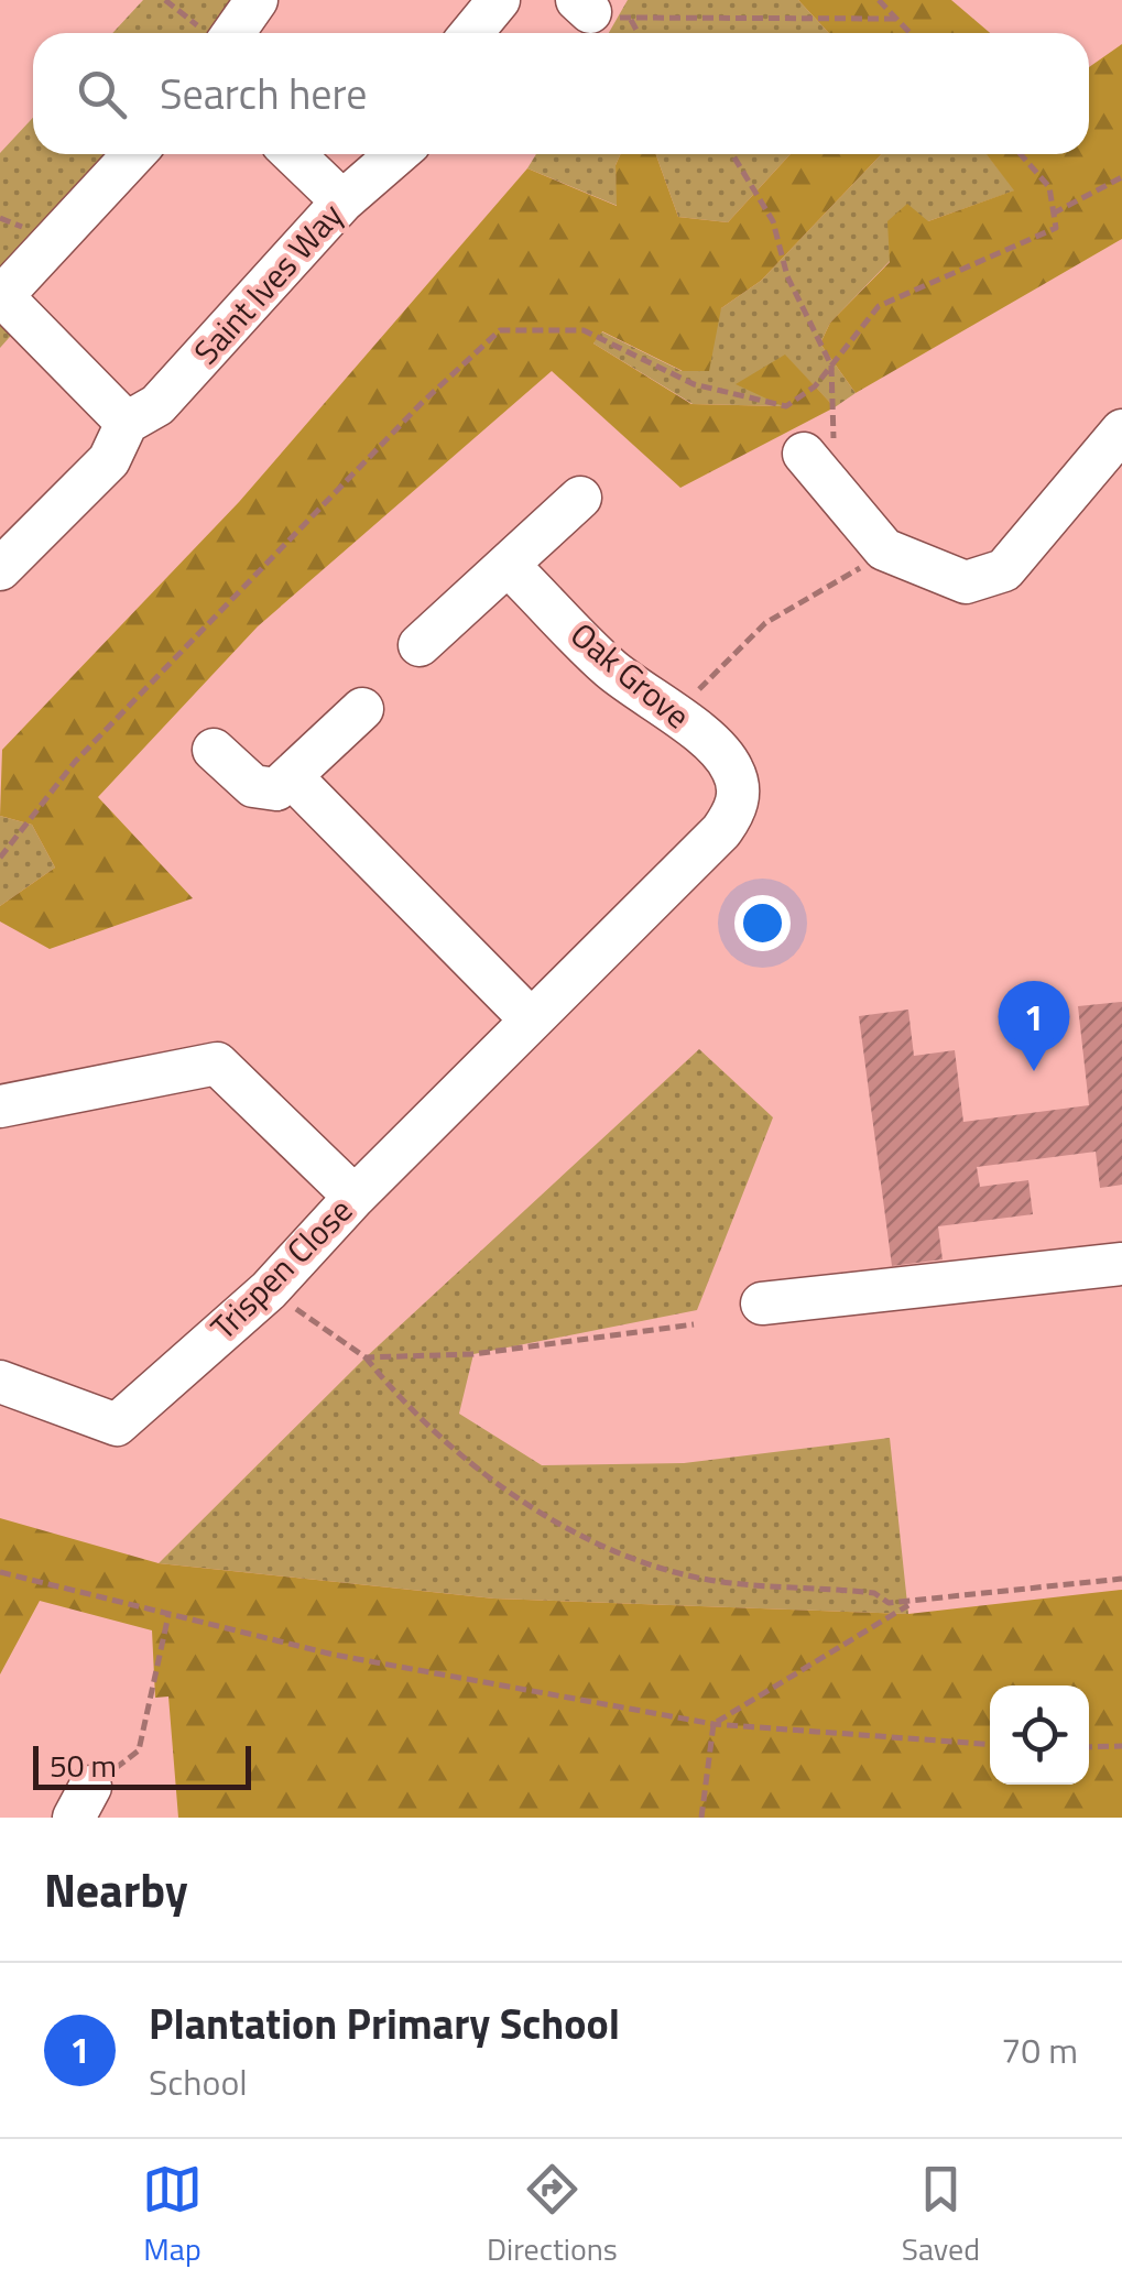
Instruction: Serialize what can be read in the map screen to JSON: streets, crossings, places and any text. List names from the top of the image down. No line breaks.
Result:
{"streets":{"street":["Saint Ives Way","Oak Grove","Trispen Close"]},"crossings":[["Oak Grove","Trispen Close"]],"scale_bar":"50 m","page":{"search":"Search here","pins":"1","scale":"50 m","heading":"Nearby","list":[{"mark":"1","name":"Plantation Primary School","note":"School","value":"70 m"}],"nav":["Map","Directions","Saved"]}}
